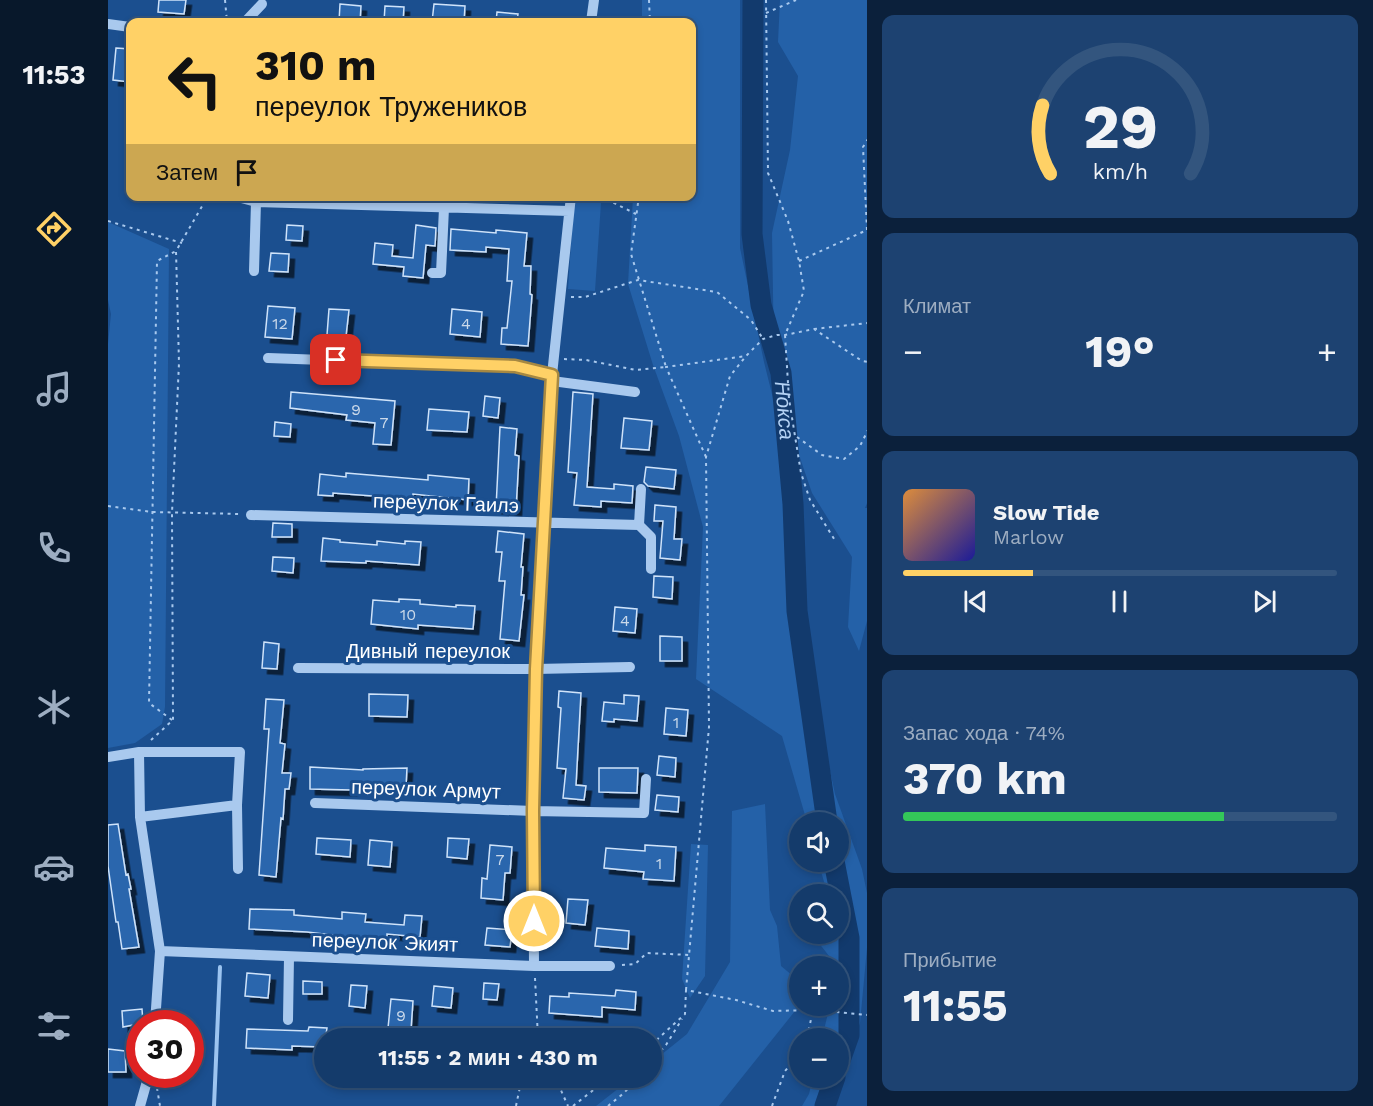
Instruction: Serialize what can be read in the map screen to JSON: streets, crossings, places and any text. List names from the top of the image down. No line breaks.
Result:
{"streets":{"street":["переулок Гаилэ","Дивный переулок","переулок Армут","переулок Экият"]},"water":["Нокса"],"house_numbers":["12","4","9","7","10","4","1","7","1","9"],"page":{"tabs":"11:53","turn":["310 m","переулок Тружеников"],"then":"Затем","tile":["Климат",["Запас хода · 74%","370 km"],["Прибытие","11:55"]],"heat":["−","19°","+"],"song":["Slow Tide","Marlow"],"map_buttons":["+","−"],"limit":"30","trip":"11:55 · 2 мин · 430 m","gauge":["29","km/h"]}}
